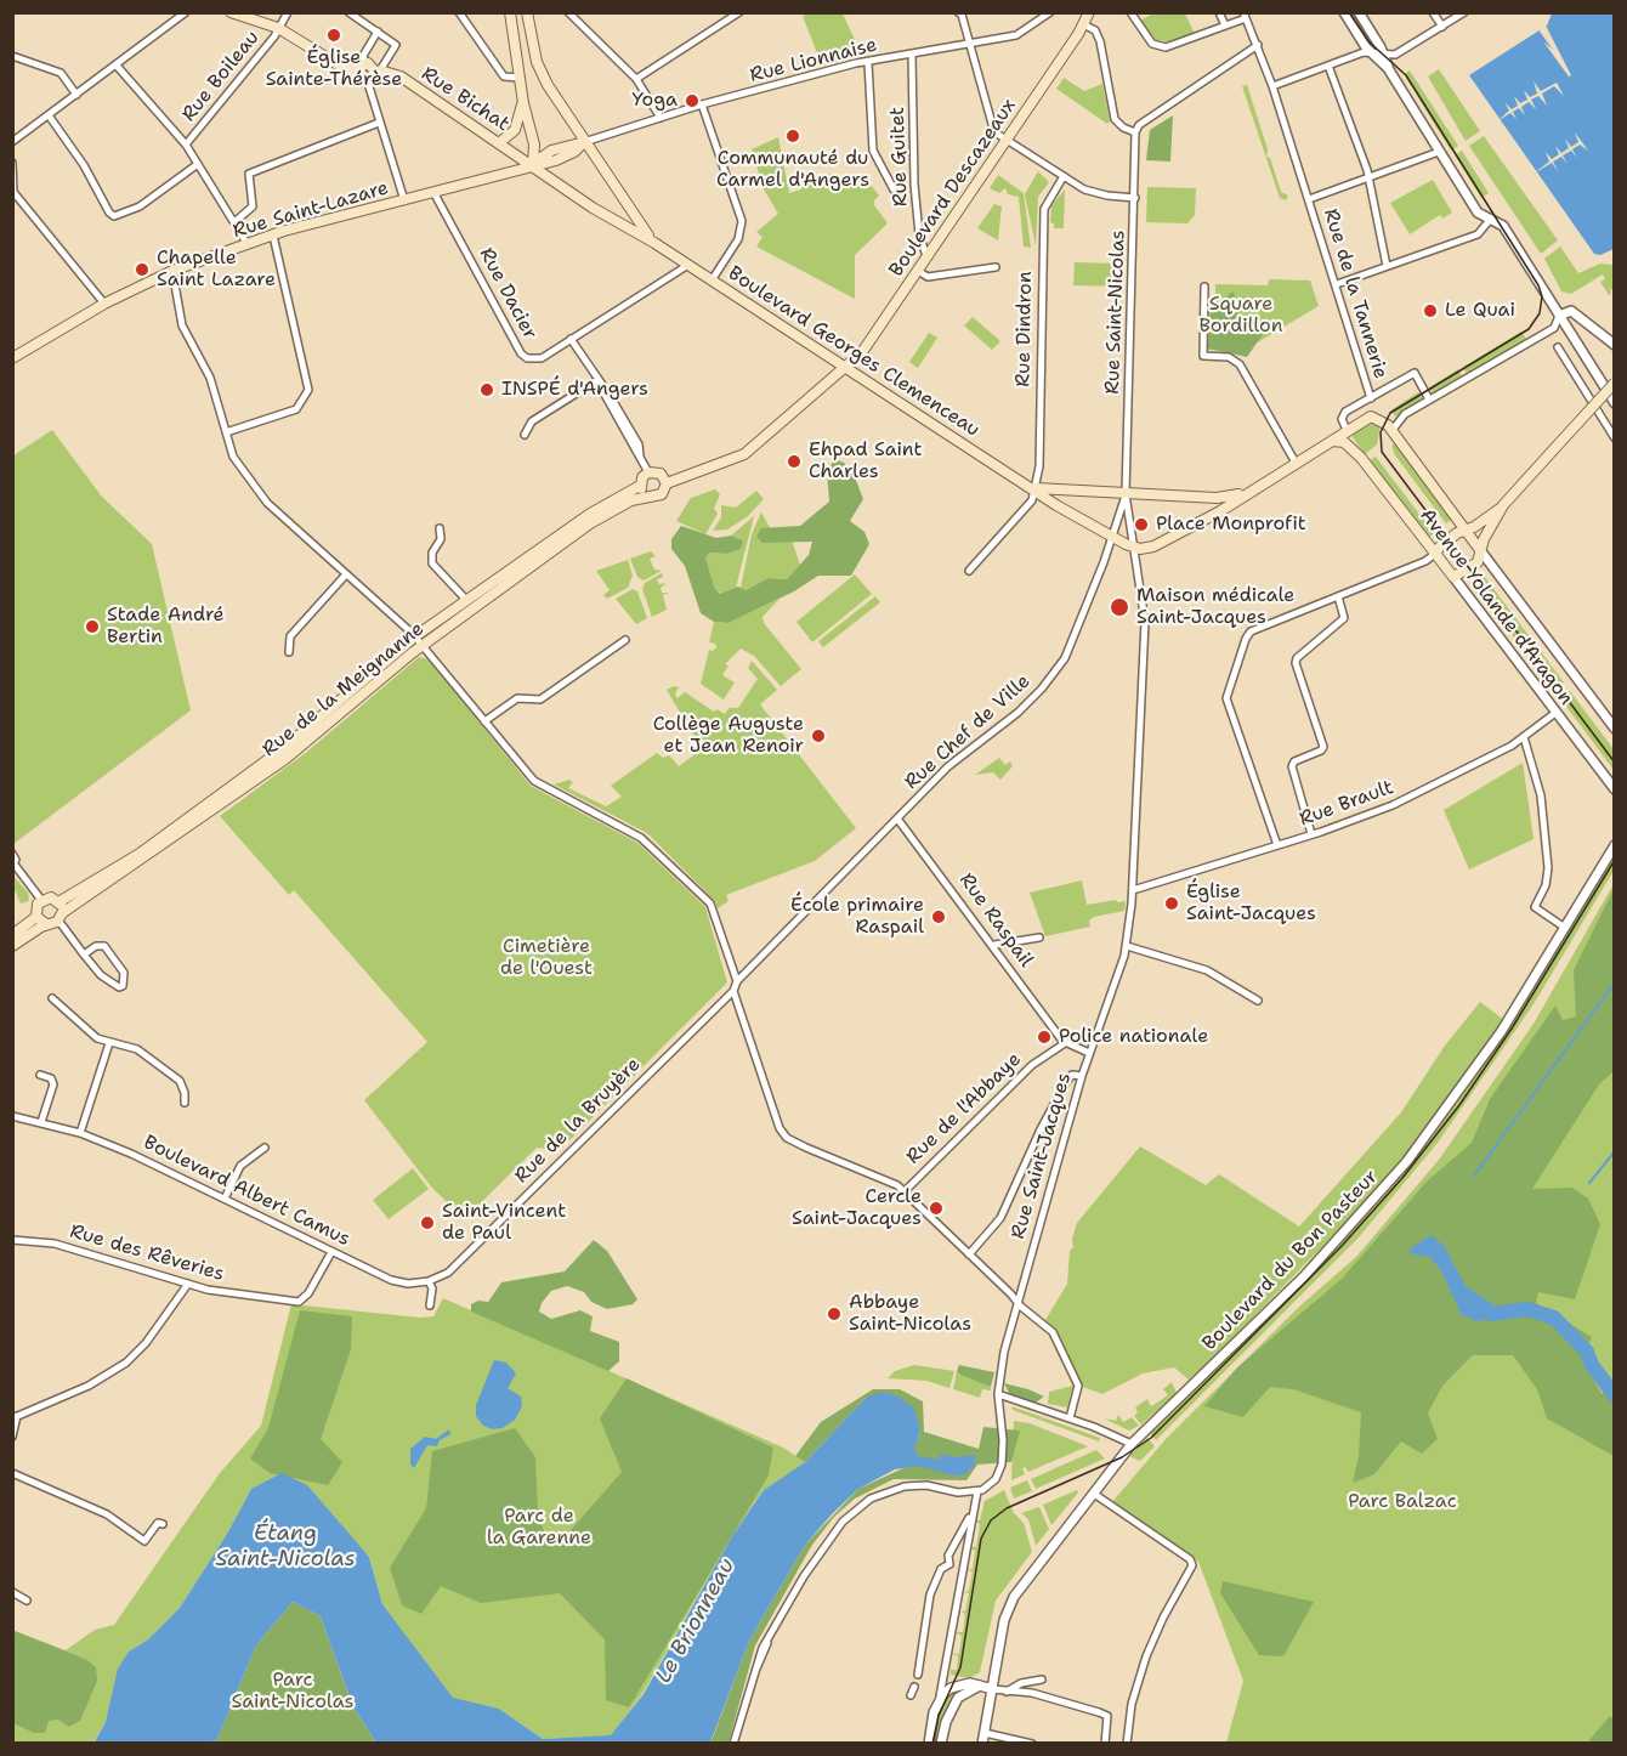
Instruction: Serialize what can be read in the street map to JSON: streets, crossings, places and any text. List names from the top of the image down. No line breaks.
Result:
{"streets":{"main road":["Rue Bichat","Boulevard Descazeaux","Rue Saint-Lazare","Boulevard Georges Clemenceau","Avenue Yolande d’Aragon","Rue de la Meignanne"],"street":["Rue Lionnaise","Rue Boileau","Rue Guitet","Rue Dacier","Rue de la Tannerie","Rue Saint-Nicolas","Rue Dindron","Rue Chef de Ville","Rue Brault","Rue Raspail","Rue de l'Abbaye","Rue de la Bruyère","Rue Saint-Jacques","Boulevard Albert Camus","Rue des Rêveries","Boulevard du Bon Pasteur"]},"crossings":[["Rue Lionnaise","Rue Guitet"],["Rue Lionnaise","Rue Saint-Lazare"],["Rue Lionnaise","Boulevard Georges Clemenceau"],["Rue Boileau","Rue Bichat"],["Rue Bichat","Rue Saint-Lazare"],["Rue Bichat","Boulevard Georges Clemenceau"],["Rue Guitet","Boulevard Descazeaux"],["Boulevard Descazeaux","Boulevard Georges Clemenceau"],["Rue Saint-Lazare","Rue Dacier"],["Rue Saint-Lazare","Boulevard Georges Clemenceau"],["Rue Dacier","Boulevard Georges Clemenceau"],["Rue Dindron","Boulevard Georges Clemenceau"],["Avenue Yolande d’Aragon","Rue Brault"],["Rue Chef de Ville","Rue Raspail"],["Rue Chef de Ville","Rue de la Bruyère"],["Rue Brault","Rue Saint-Jacques"],["Rue Raspail","Rue de l'Abbaye"],["Rue de la Bruyère","Boulevard Albert Camus"],["Boulevard Albert Camus","Rue des Rêveries"]],"water":["Étang Saint-Nicolas","Le Brionneau"],"parks":["Square Bordillon","Cimetière de l'Ouest","Parc Balzac","Parc de la Garenne","Parc Saint-Nicolas"],"places":["Église Sainte-Thérèse","Yoga","Communauté du Carmel d'Angers","Chapelle Saint Lazare","Le Quai","INSPÉ d'Angers","Ehpad Saint Charles","Place Monprofit","Maison médicale Saint-Jacques","Stade André Bertin","Collège Auguste et Jean Renoir","Église Saint-Jacques","École primaire Raspail","Police nationale","Cercle Saint-Jacques","Saint-Vincent de Paul","Abbaye Saint-Nicolas"]}
